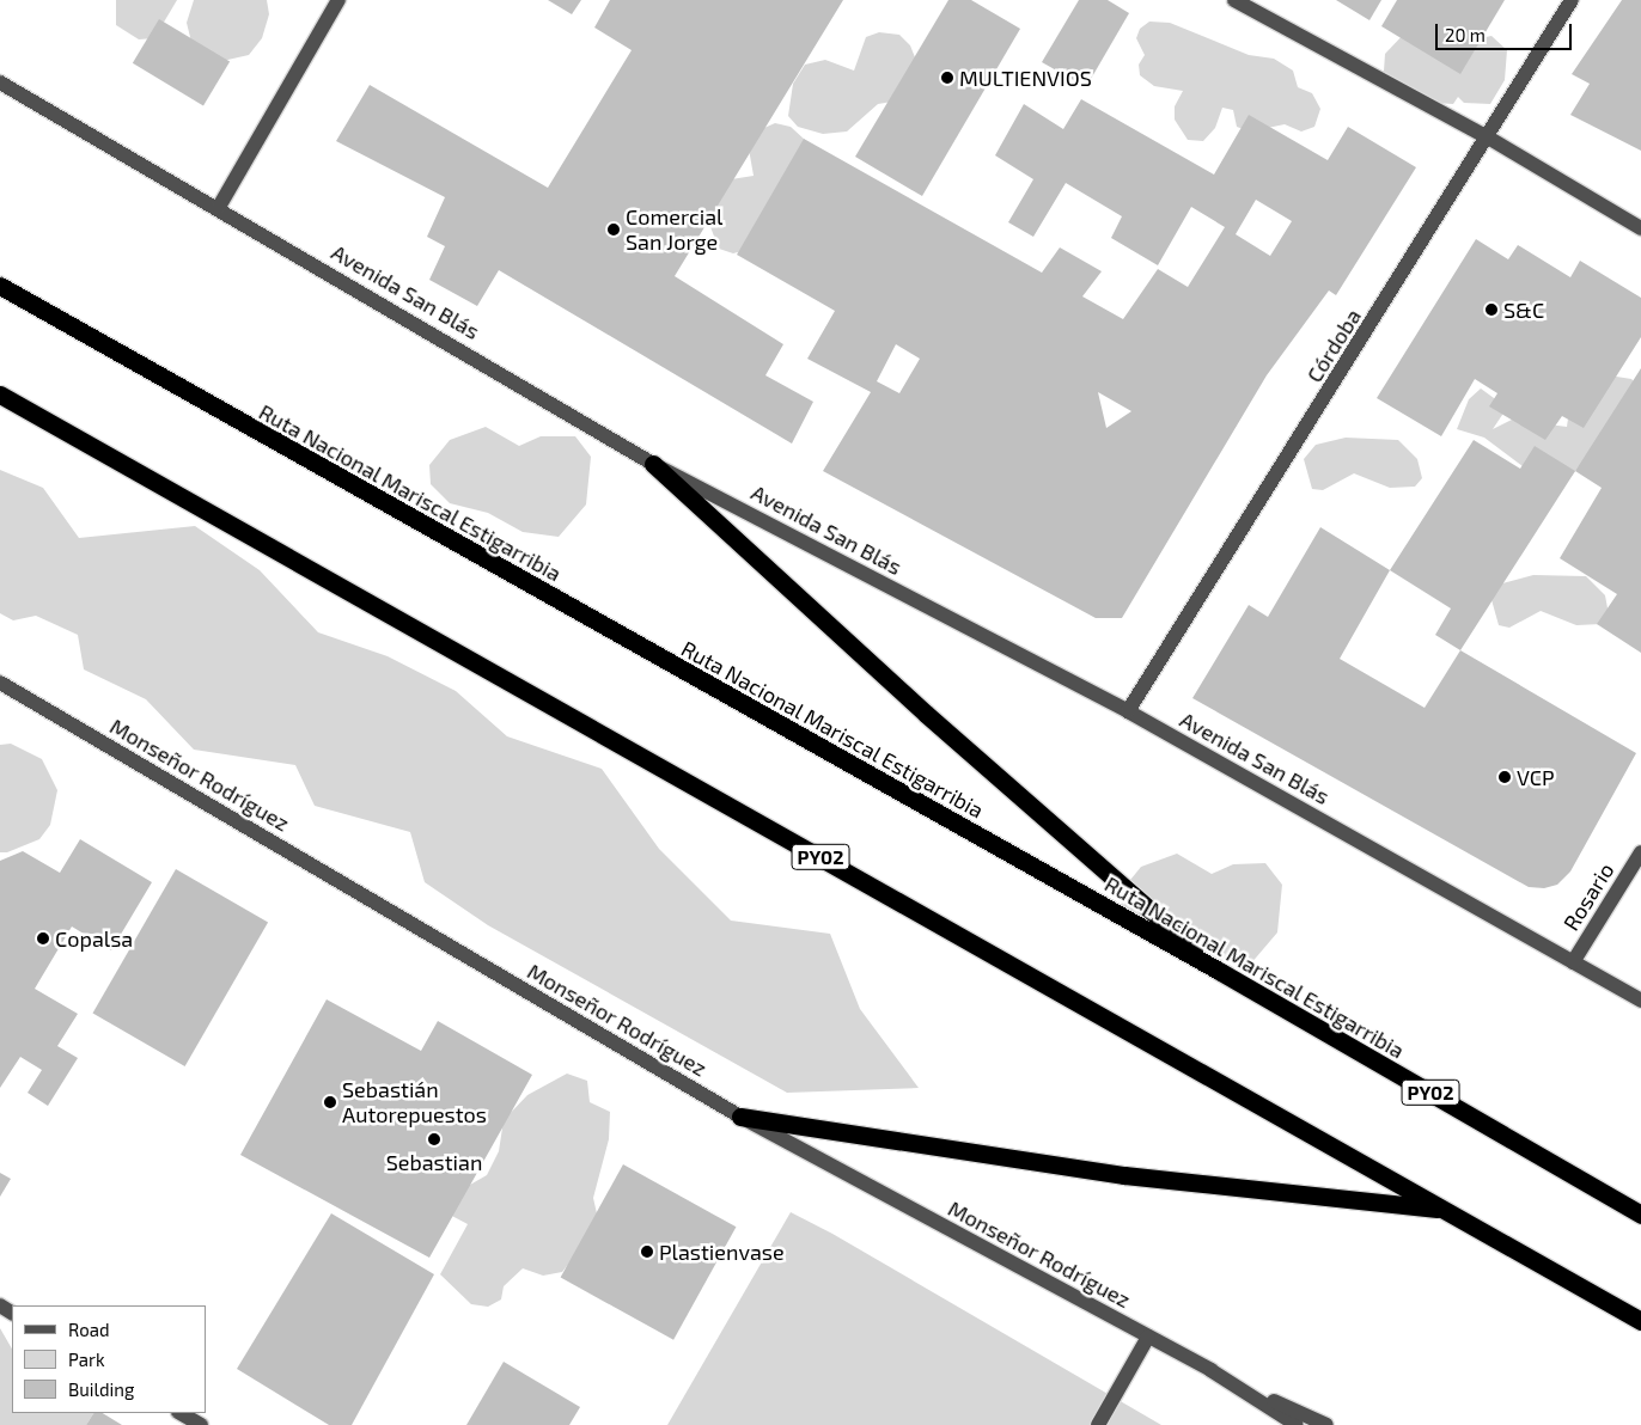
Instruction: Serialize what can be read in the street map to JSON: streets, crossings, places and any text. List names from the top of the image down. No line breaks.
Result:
{"streets":{"highway":["Ruta Nacional Mariscal Estigarribia","PY02"],"street":["Avenida San Blás","Córdoba","Monseñor Rodríguez","Rosario"]},"crossings":[["Avenida San Blás","Córdoba"],["Avenida San Blás","Rosario"]],"places":["MULTIENVIOS","Comercial San Jorge","S&C","VCP","Copalsa","Sebastián Autorepuestos","Sebastian","Plastienvase"],"legend":["Road","Park","Building"],"scale_bar":"20 m"}
